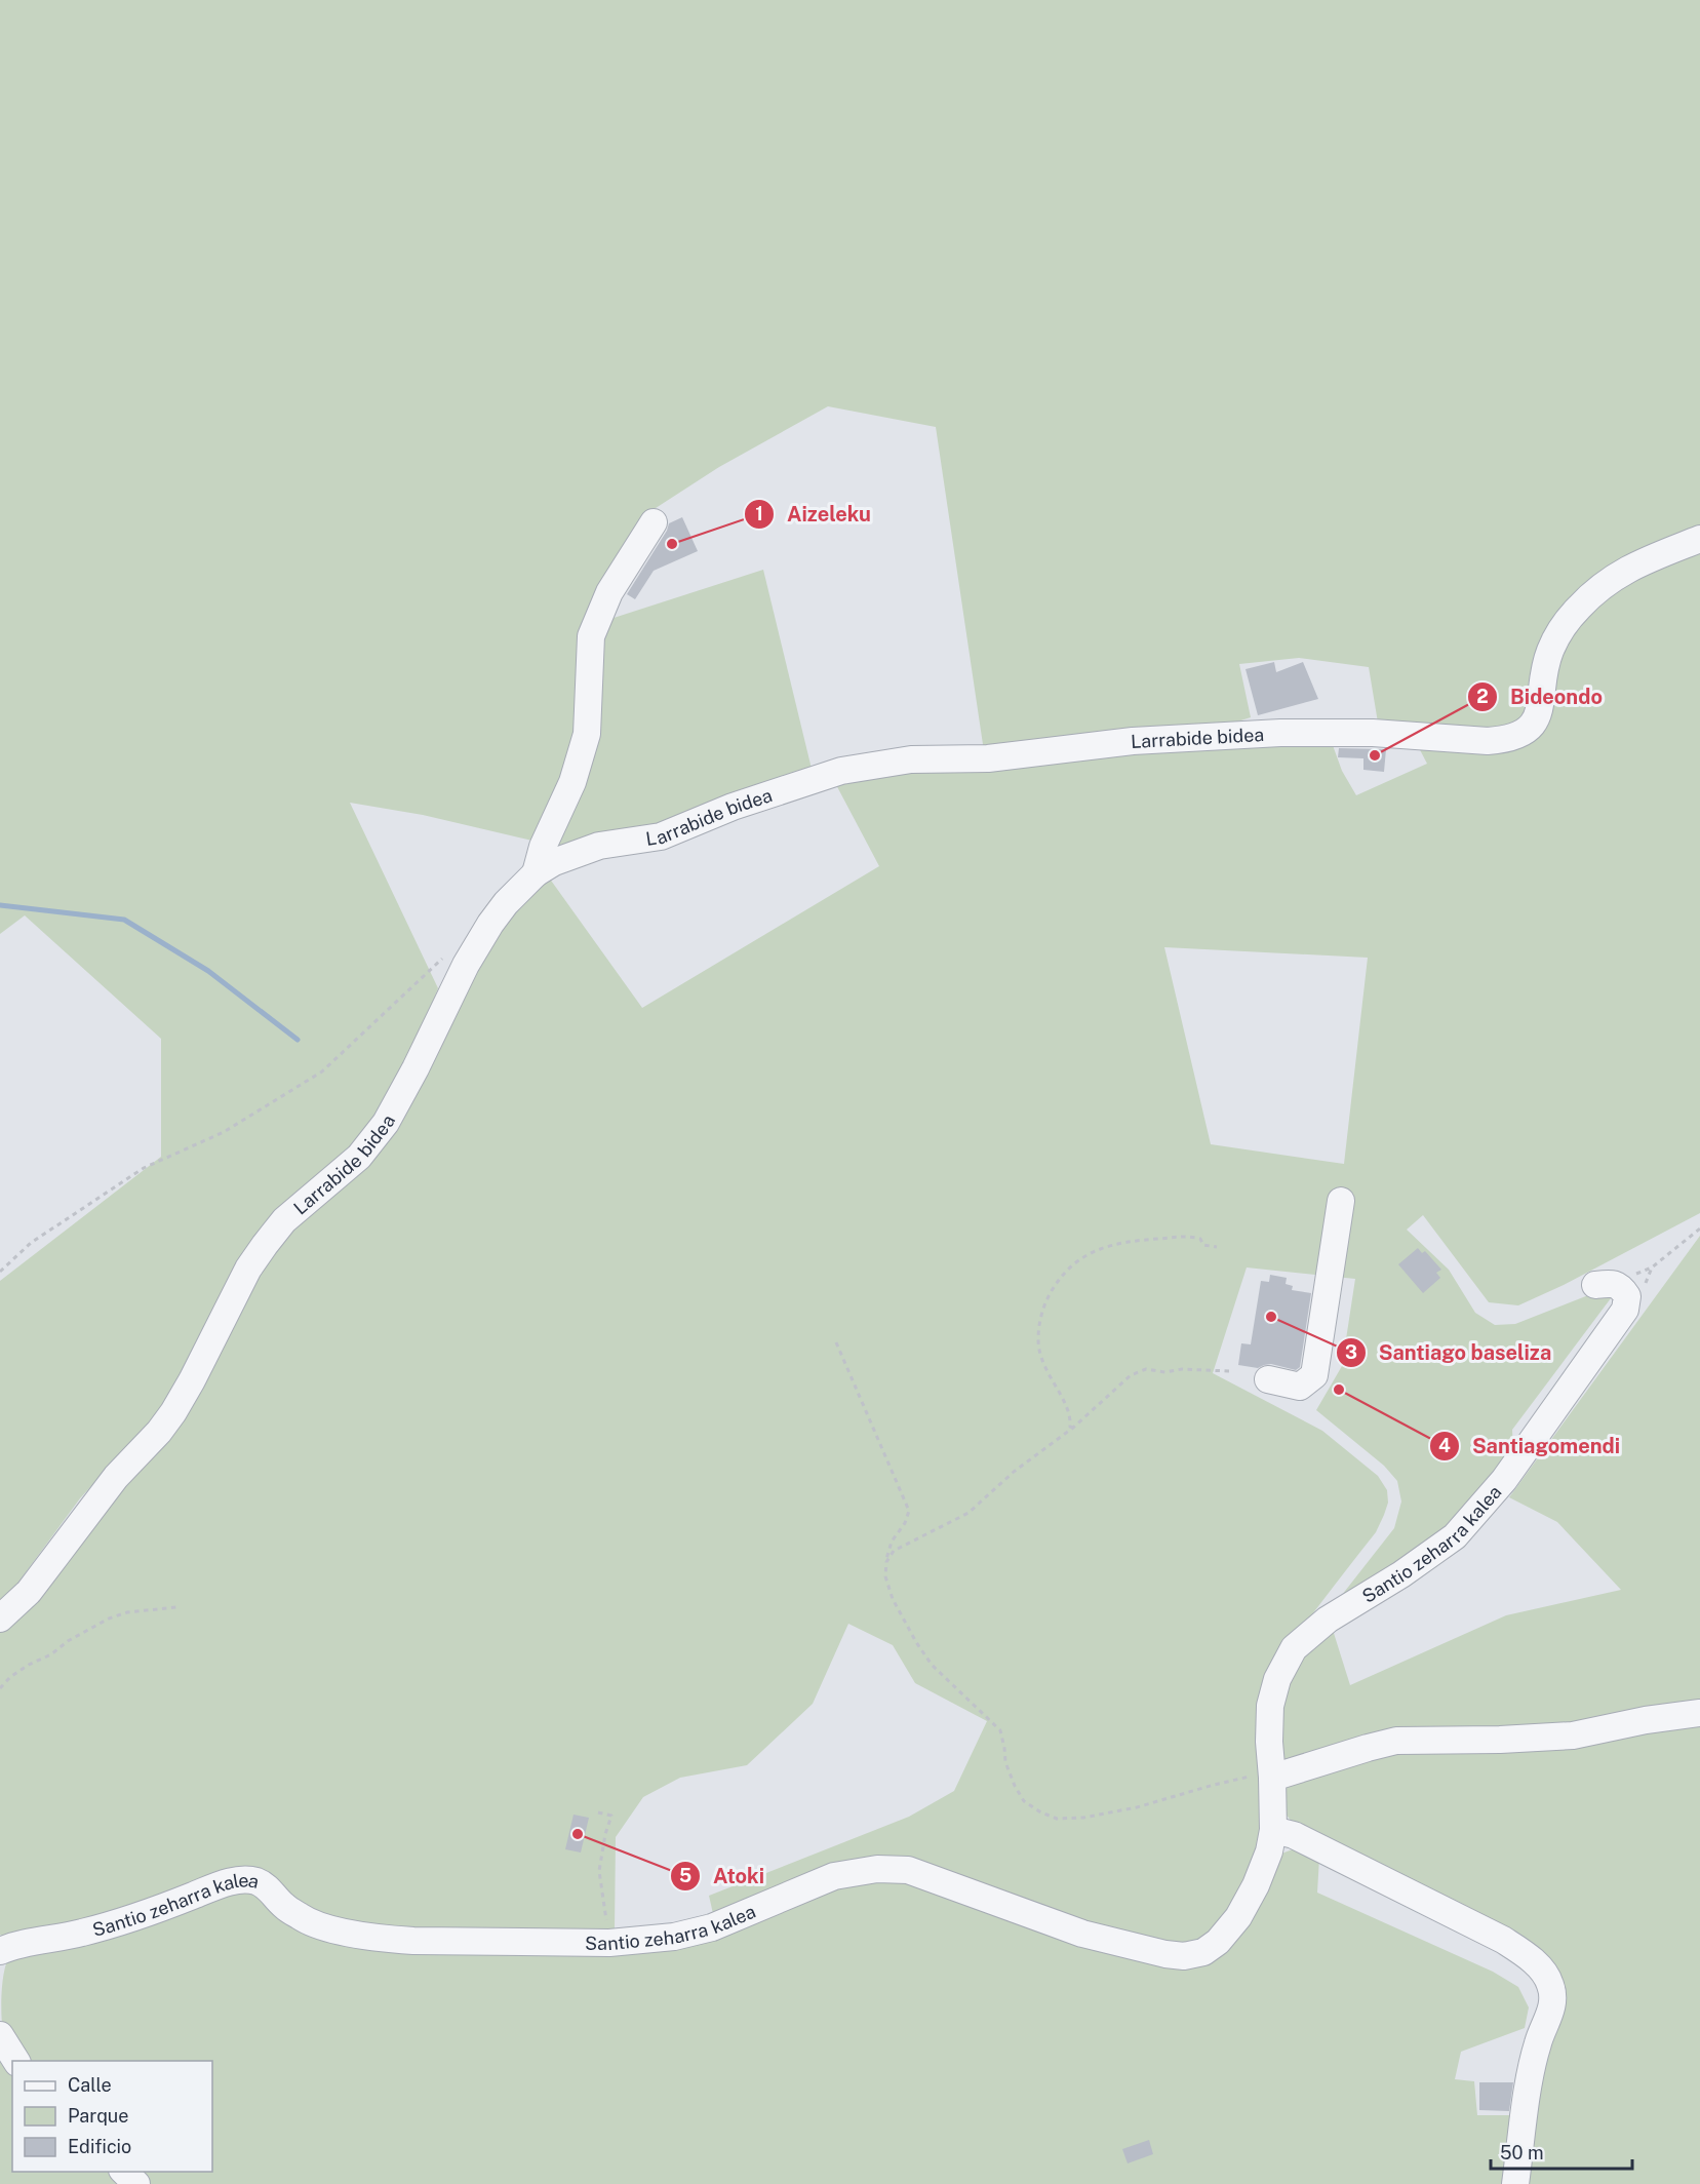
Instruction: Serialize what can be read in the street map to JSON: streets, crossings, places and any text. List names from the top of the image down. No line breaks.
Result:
{"streets":{"street":["Larrabide bidea","Santio zeharra kalea"]},"places":["Aizeleku","Bideondo","Santiago baseliza","Santiagomendi","Atoki"],"legend":["Calle","Parque","Edificio"],"scale_bar":"50 m"}
